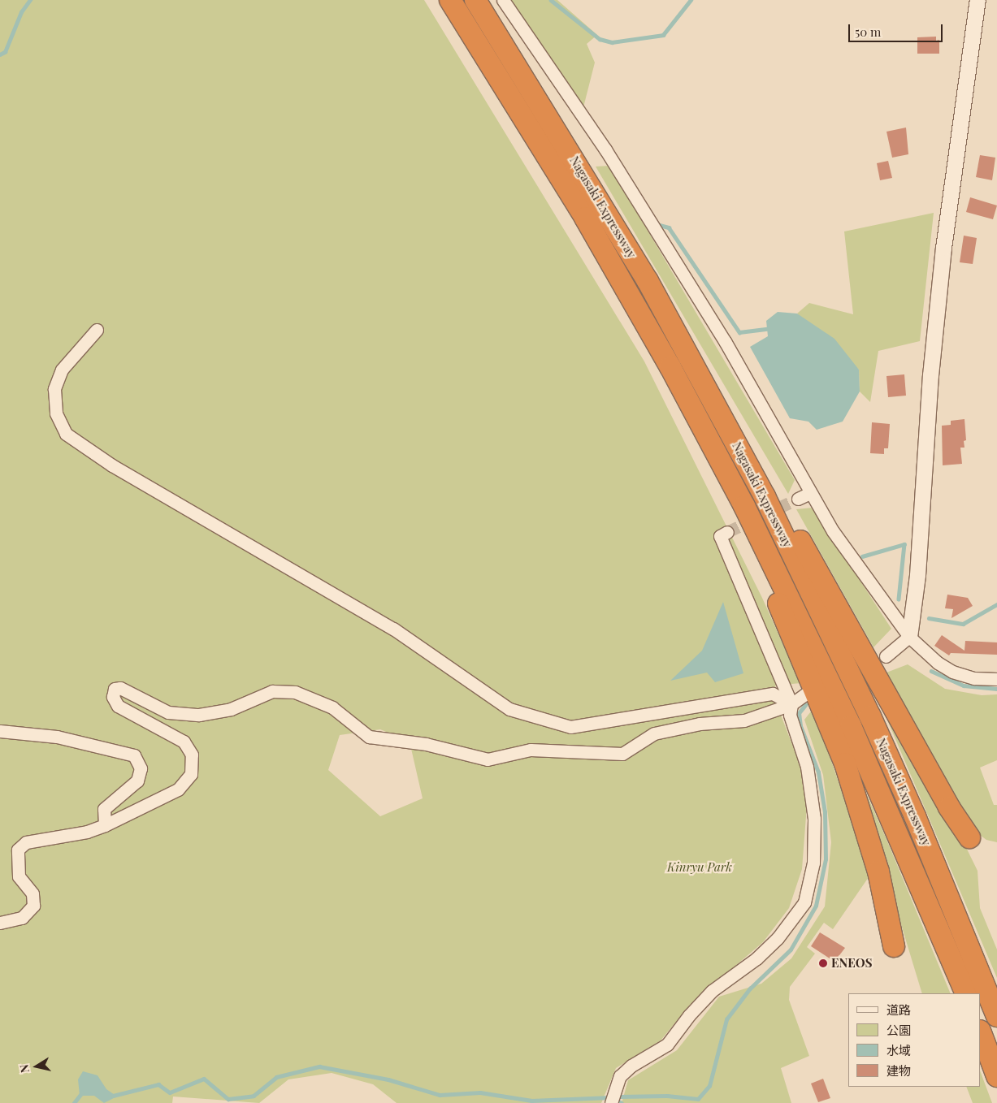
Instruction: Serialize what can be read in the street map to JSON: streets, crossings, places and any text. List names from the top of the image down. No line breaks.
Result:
{"streets":{"highway":["Nagasaki Expressway"]},"parks":["Kinryu Park"],"places":["ENEOS"],"legend":["道路","公園","水域","建物"],"scale_bar":"50 m","north":"left"}
